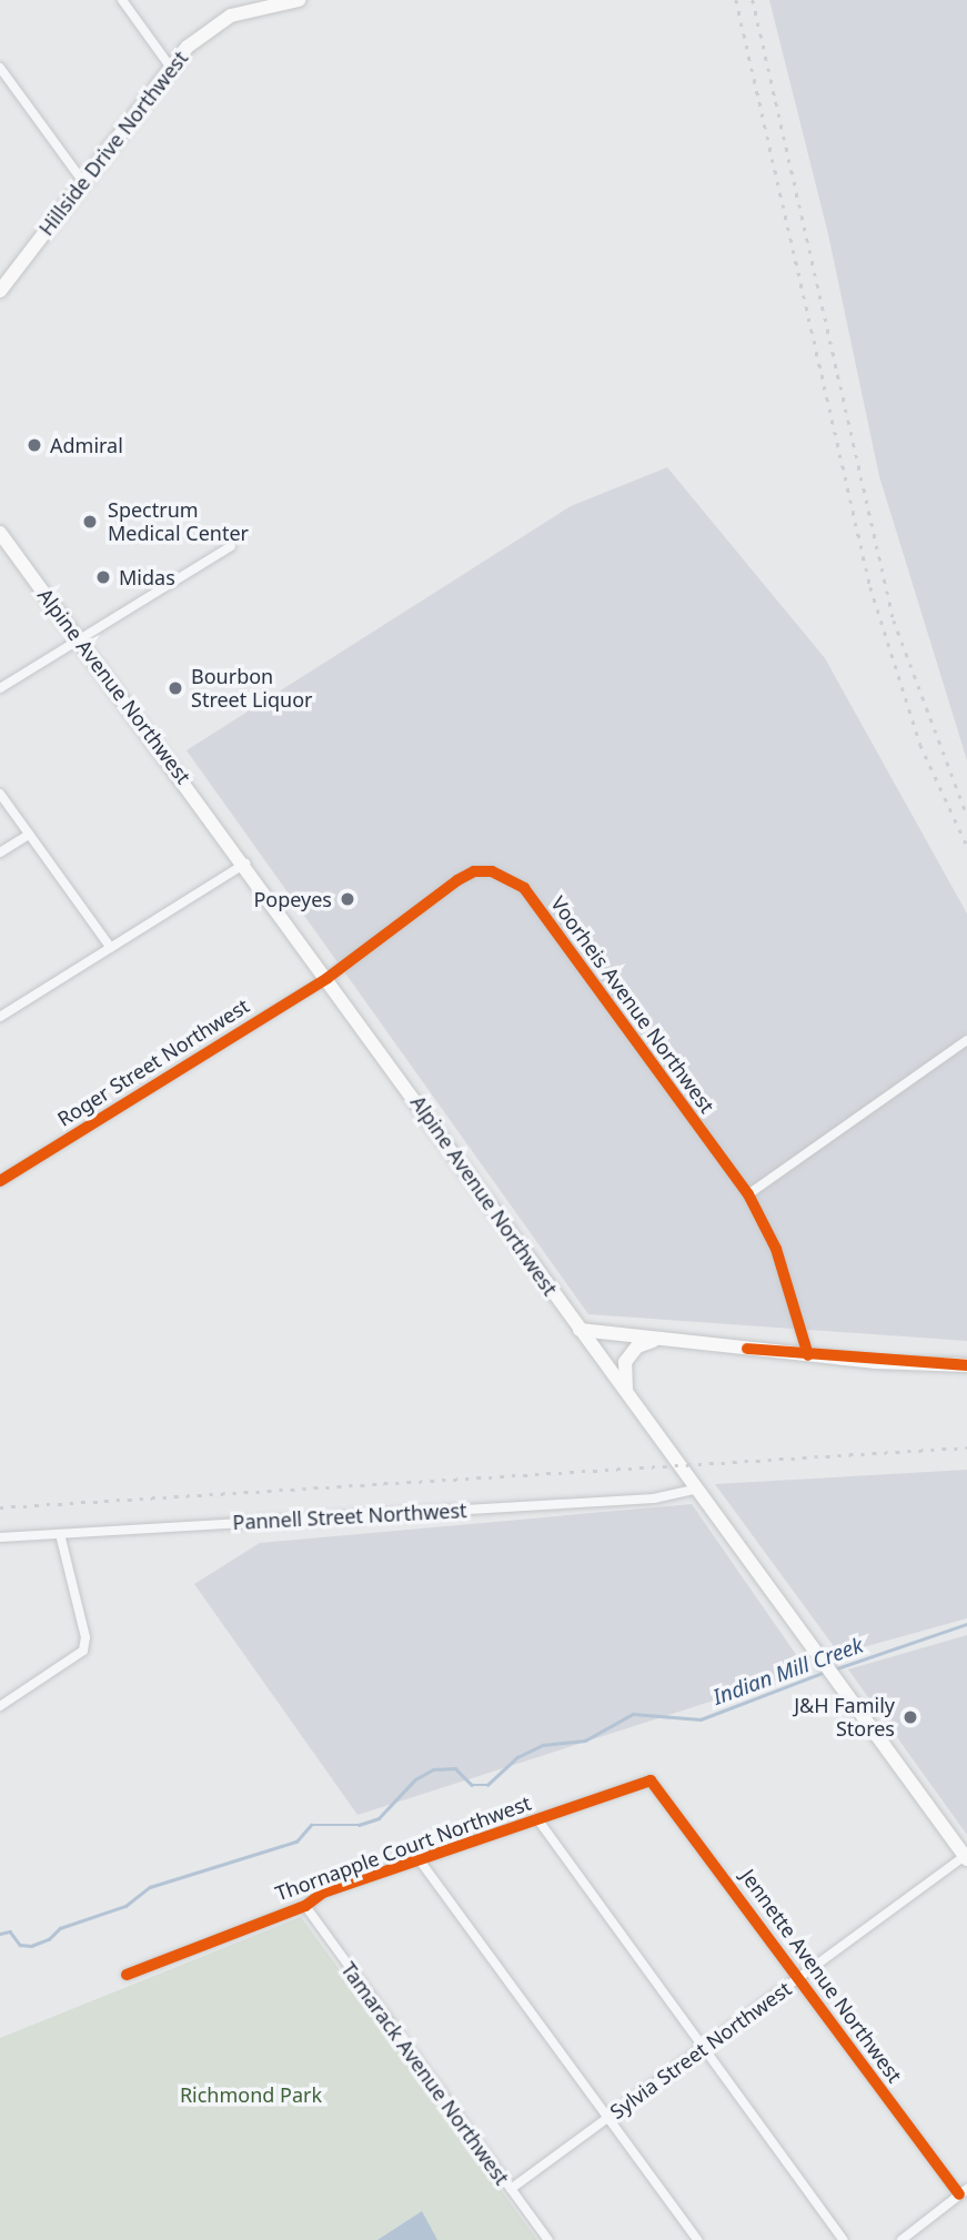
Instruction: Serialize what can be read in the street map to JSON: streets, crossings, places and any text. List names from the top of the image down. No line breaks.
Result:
{"streets":{"main road":["Hillside Drive Northwest","Alpine Avenue Northwest"],"street":["Voorheis Avenue Northwest","Roger Street Northwest","Pannell Street Northwest","Thornapple Court Northwest","Jennette Avenue Northwest","Sylvia Street Northwest","Tamarack Avenue Northwest"]},"crossings":[["Alpine Avenue Northwest","Voorheis Avenue Northwest"],["Alpine Avenue Northwest","Roger Street Northwest"],["Alpine Avenue Northwest","Pannell Street Northwest"],["Alpine Avenue Northwest","Sylvia Street Northwest"],["Voorheis Avenue Northwest","Roger Street Northwest"],["Thornapple Court Northwest","Jennette Avenue Northwest"],["Thornapple Court Northwest","Tamarack Avenue Northwest"],["Jennette Avenue Northwest","Sylvia Street Northwest"],["Sylvia Street Northwest","Tamarack Avenue Northwest"]],"water":["Indian Mill Creek"],"parks":["Richmond Park"],"places":["Admiral","Spectrum Medical Center","Midas","Bourbon Street Liquor","Popeyes","J&H Family Stores"]}
